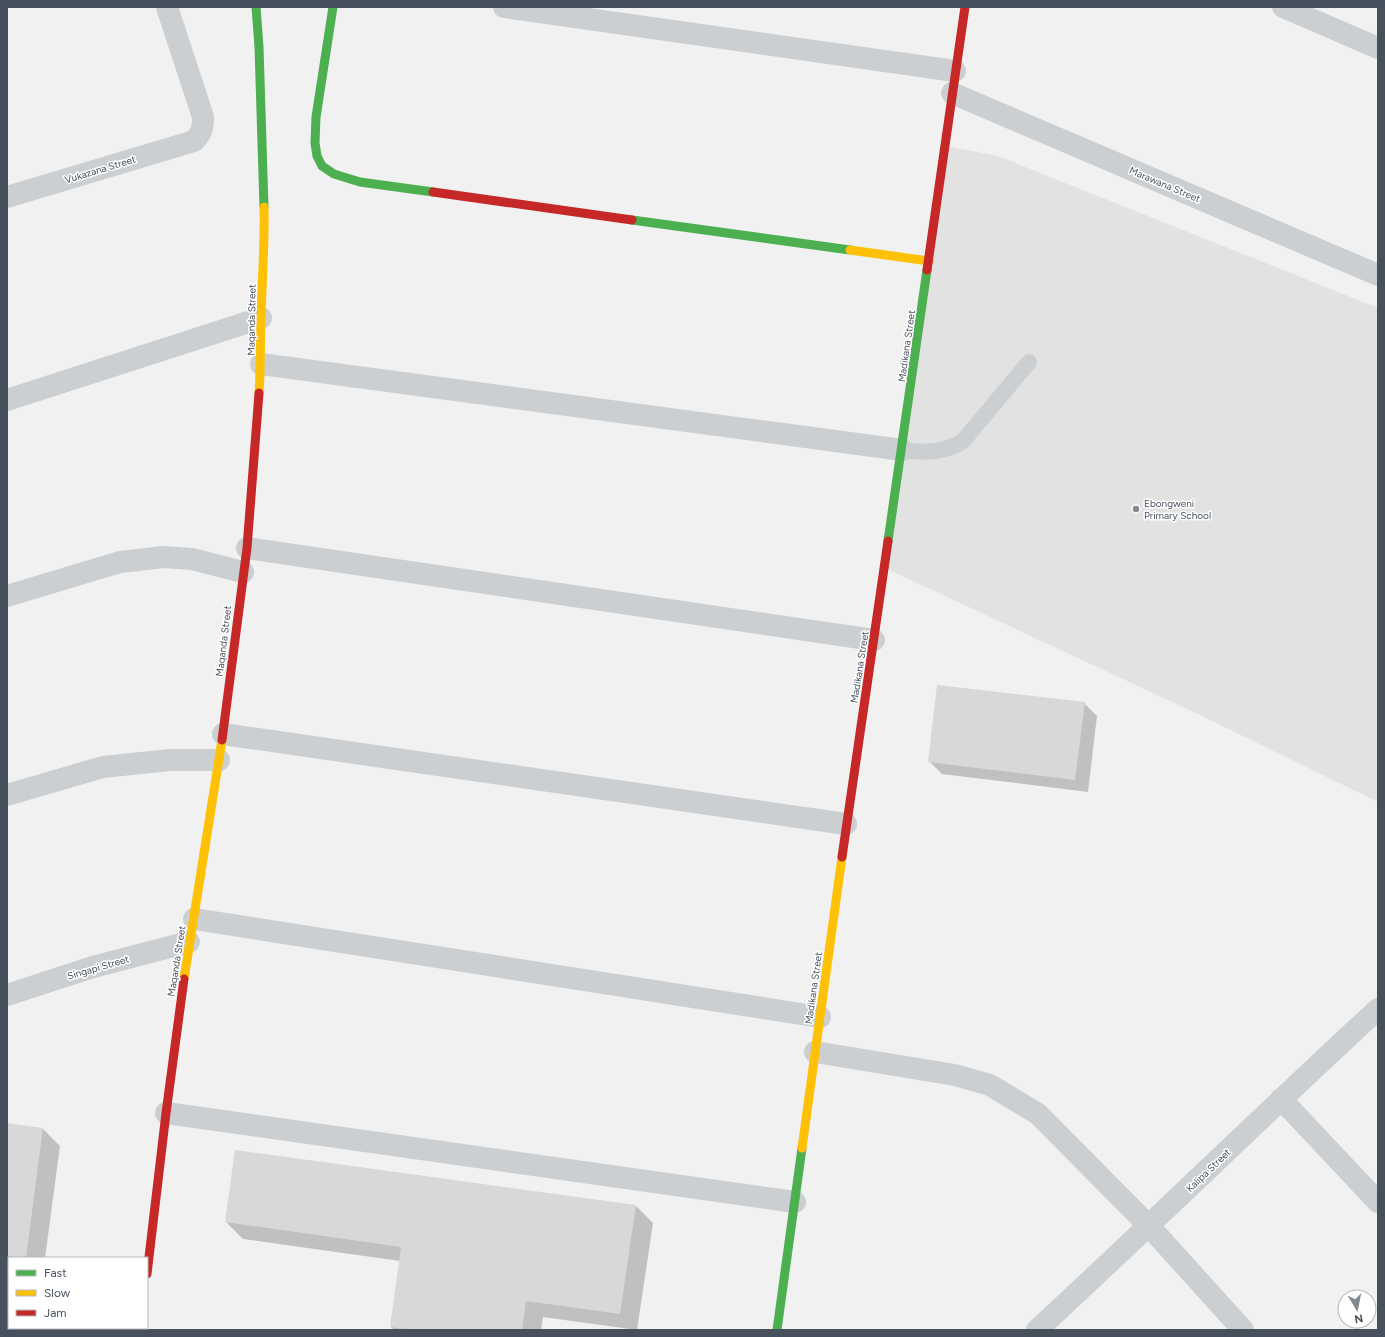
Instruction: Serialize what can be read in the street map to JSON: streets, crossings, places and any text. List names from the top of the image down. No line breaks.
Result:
{"streets":{"street":["Vukazana Street","Marawana Street","Maqanda Street","Madikana Street","Singapi Street","Kalipa Street"]},"crossings":[["Marawana Street","Madikana Street"],["Maqanda Street","Singapi Street"]],"places":["Ebongweni Primary School"],"legend":["Fast","Slow","Jam"],"north":"bottom"}
